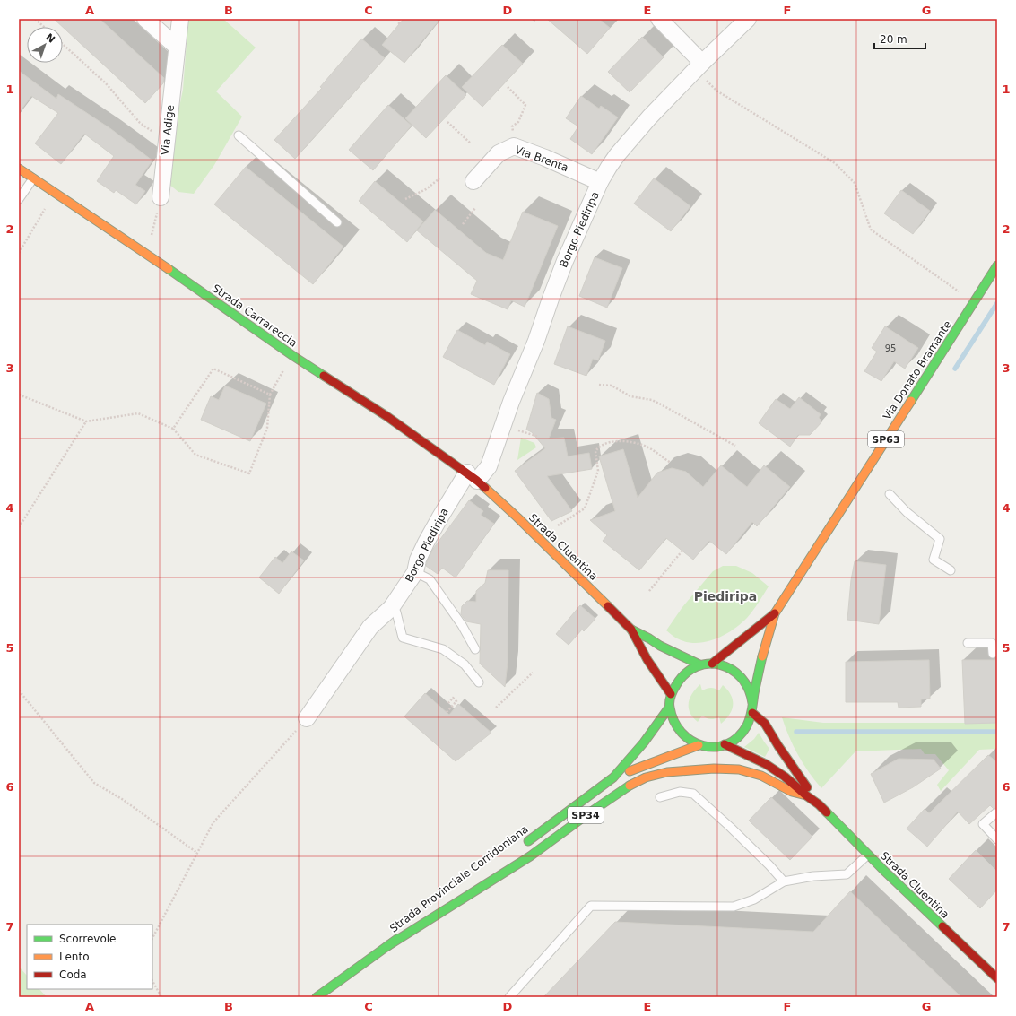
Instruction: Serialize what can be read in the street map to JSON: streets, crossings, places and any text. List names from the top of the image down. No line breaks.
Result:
{"streets":{"main road":["Strada Carrareccia","Via Donato Bramante","SP63","Strada Cluentina","SP34","Strada Provinciale Corridoniana"],"street":["Via Adige","Via Brenta","Borgo Piediripa"]},"crossings":[["Via Brenta","Borgo Piediripa"],["Borgo Piediripa","Strada Carrareccia"],["Borgo Piediripa","Strada Cluentina"],["Strada Carrareccia","Strada Cluentina"],["Via Donato Bramante","Strada Cluentina"],["Via Donato Bramante","Strada Provinciale Corridoniana"],["Strada Cluentina","SP34"],["Strada Cluentina","Strada Provinciale Corridoniana"],["SP34","Strada Provinciale Corridoniana"]],"districts":["Piediripa"],"house_numbers":["95"],"legend":["Scorrevole","Lento","Coda"],"scale_bar":"20 m","north":"top right","grid":{"columns":["A","B","C","D","E","F","G"],"rows":["1","2","3","4","5","6","7"]}}
